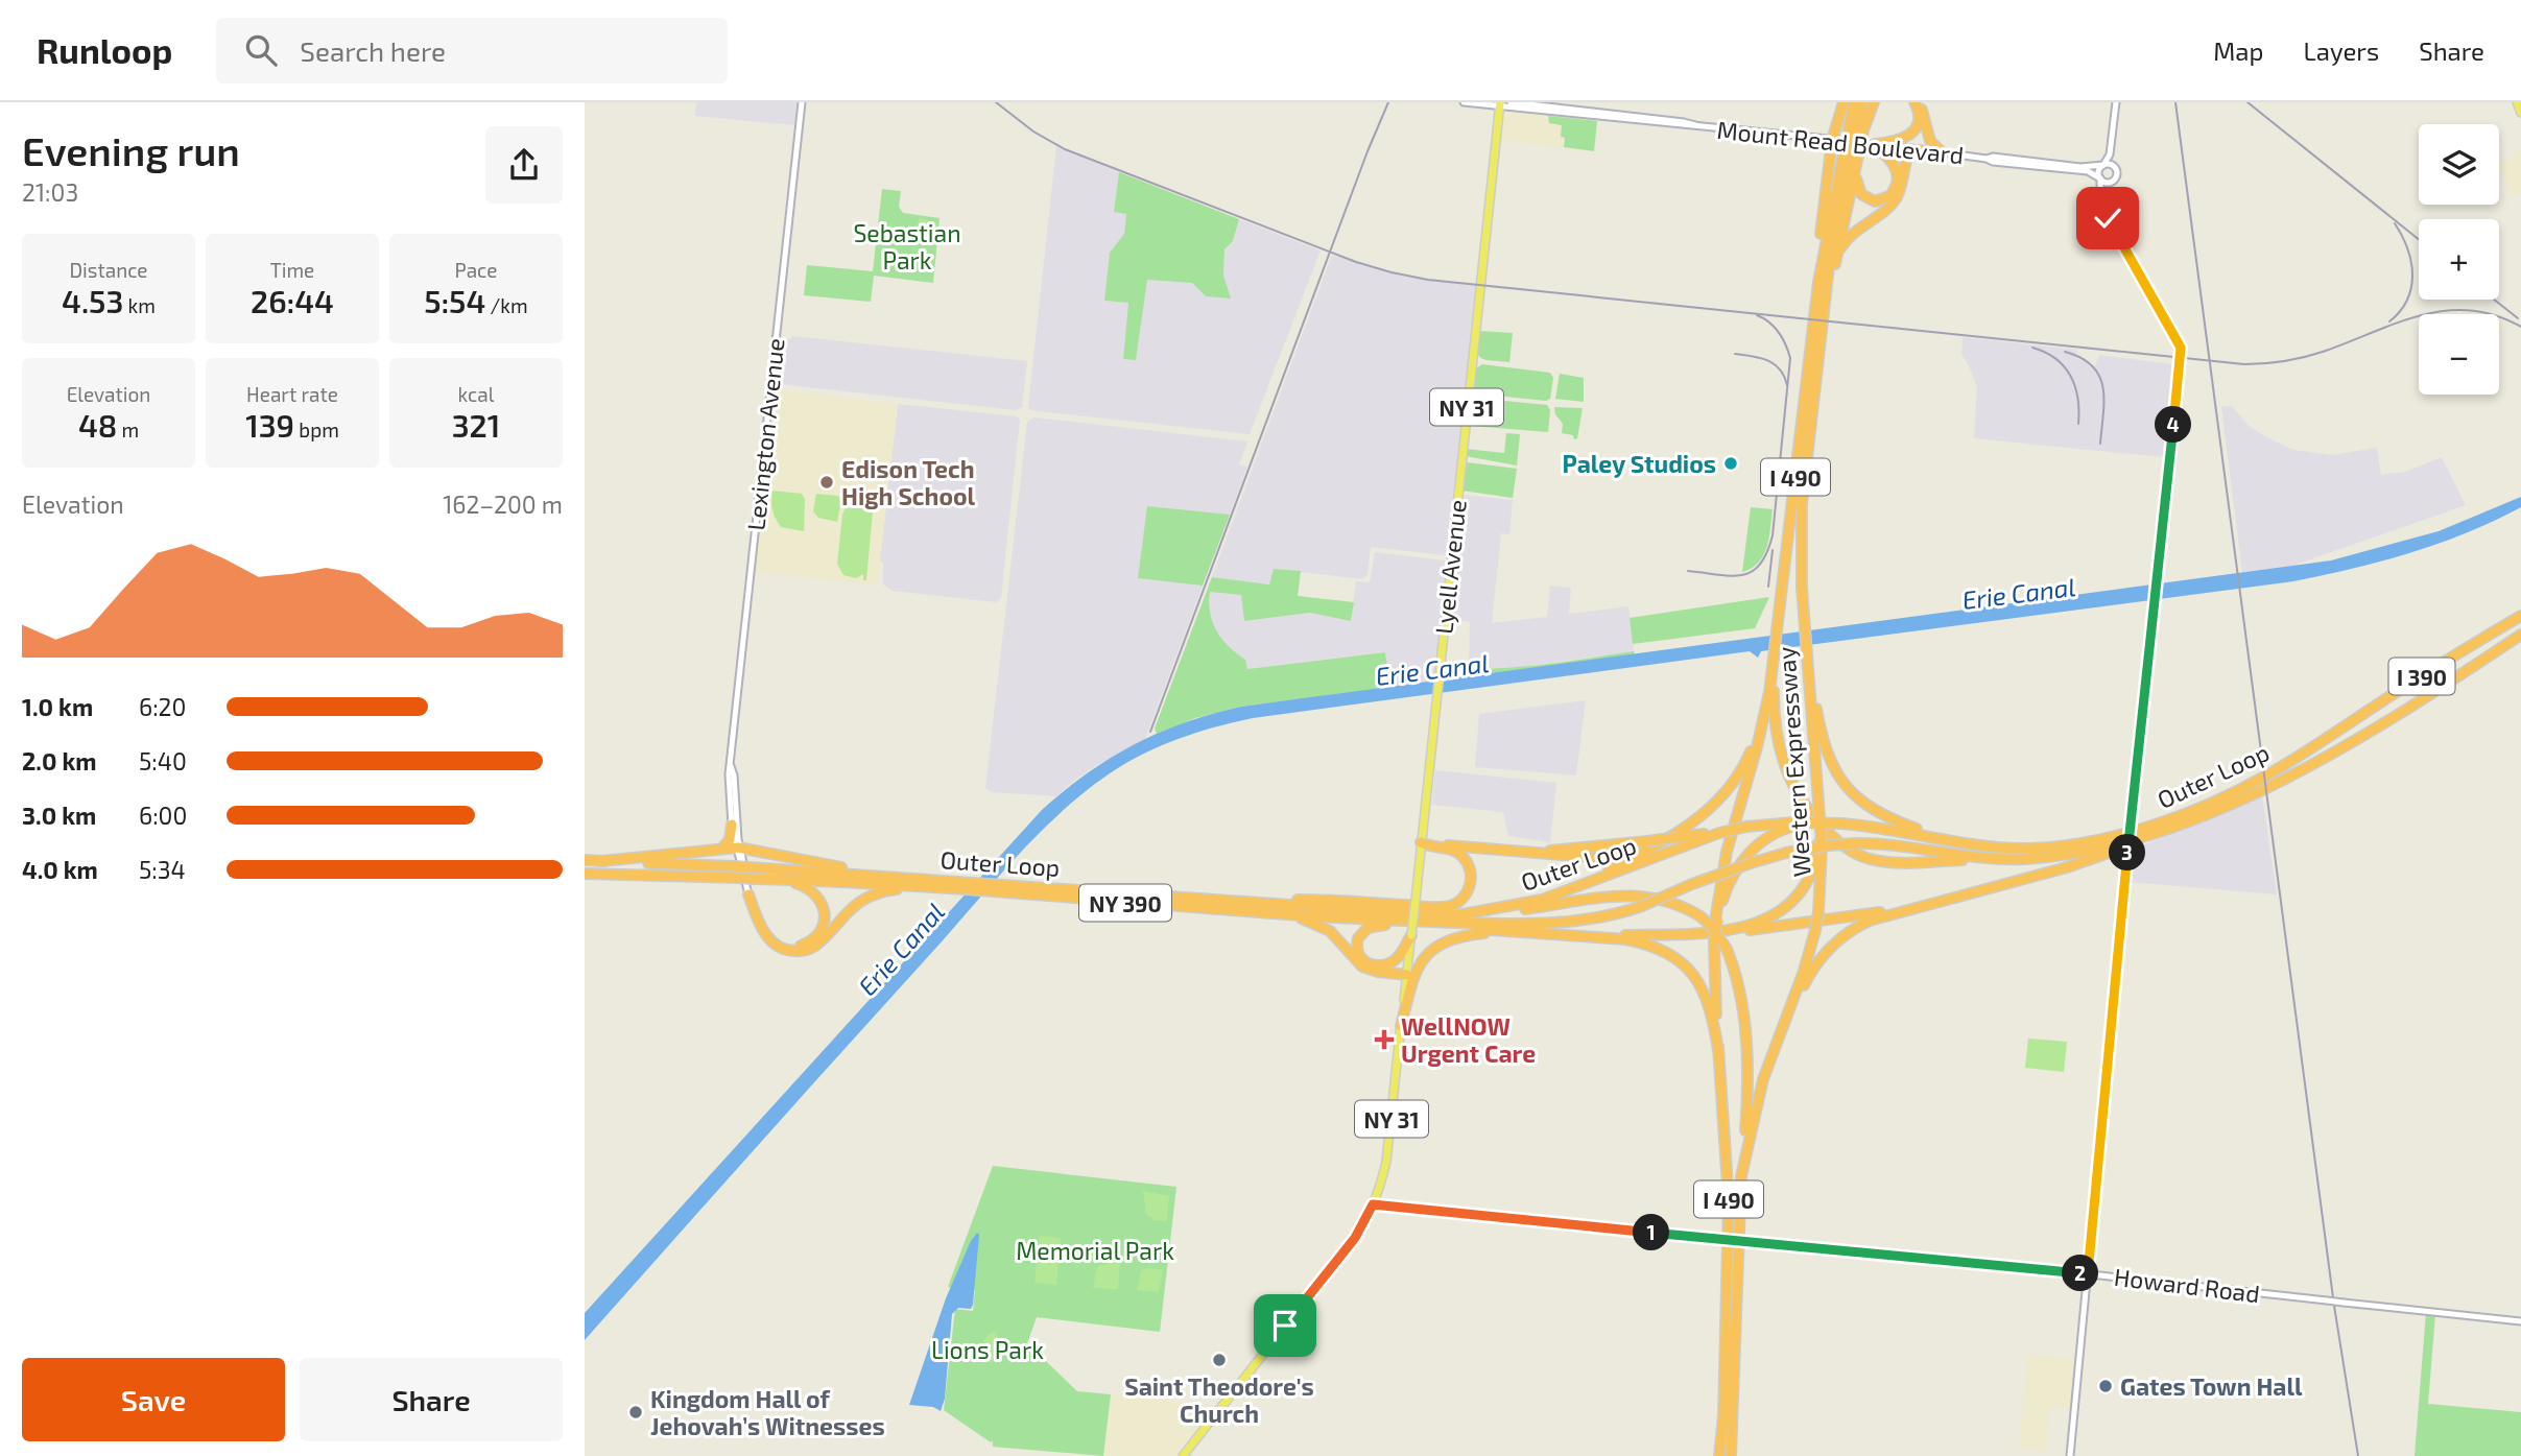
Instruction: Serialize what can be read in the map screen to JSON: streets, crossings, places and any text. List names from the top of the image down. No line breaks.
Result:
{"streets":{"highway":["I 490","I 390","Western Expressway","Outer Loop","NY 390"],"main road":["Mount Read Boulevard","NY 31","Lexington Avenue","Lyell Avenue","Howard Road"]},"crossings":[["Mount Read Boulevard","Lyell Avenue"],["NY 31","Lyell Avenue"],["NY 31","Howard Road"],["Lyell Avenue","Howard Road"]],"water":["Erie Canal"],"parks":["Sebastian Park","Memorial Park","Lions Park"],"places":{"other":["Paley Studios","Edison Tech High School","Saint Theodore's Church","Gates Town Hall","Kingdom Hall of Jehovah’s Witnesses"],"health":["WellNOW Urgent Care"]},"page":{"header":"Runloop","search":"Search here","nav":["Map","Layers","Share"],"heading":["Evening run","21:03"],"map_buttons":["+","−"],"stats":[["Distance","4.53 km"],["Time","26:44"],["Pace","5:54 /km"],["Elevation","48 m"],["Heart rate","139 bpm"],["kcal","321"]],"pins":["4","3","1","2"],"chart":["Elevation","162–200 m"],"list":[{"name":"1.0 km","note":"6:20"},{"name":"2.0 km","note":"5:40"},{"name":"3.0 km","note":"6:00"},{"name":"4.0 km","note":"5:34"}],"buttons":["Save","Share"]}}
